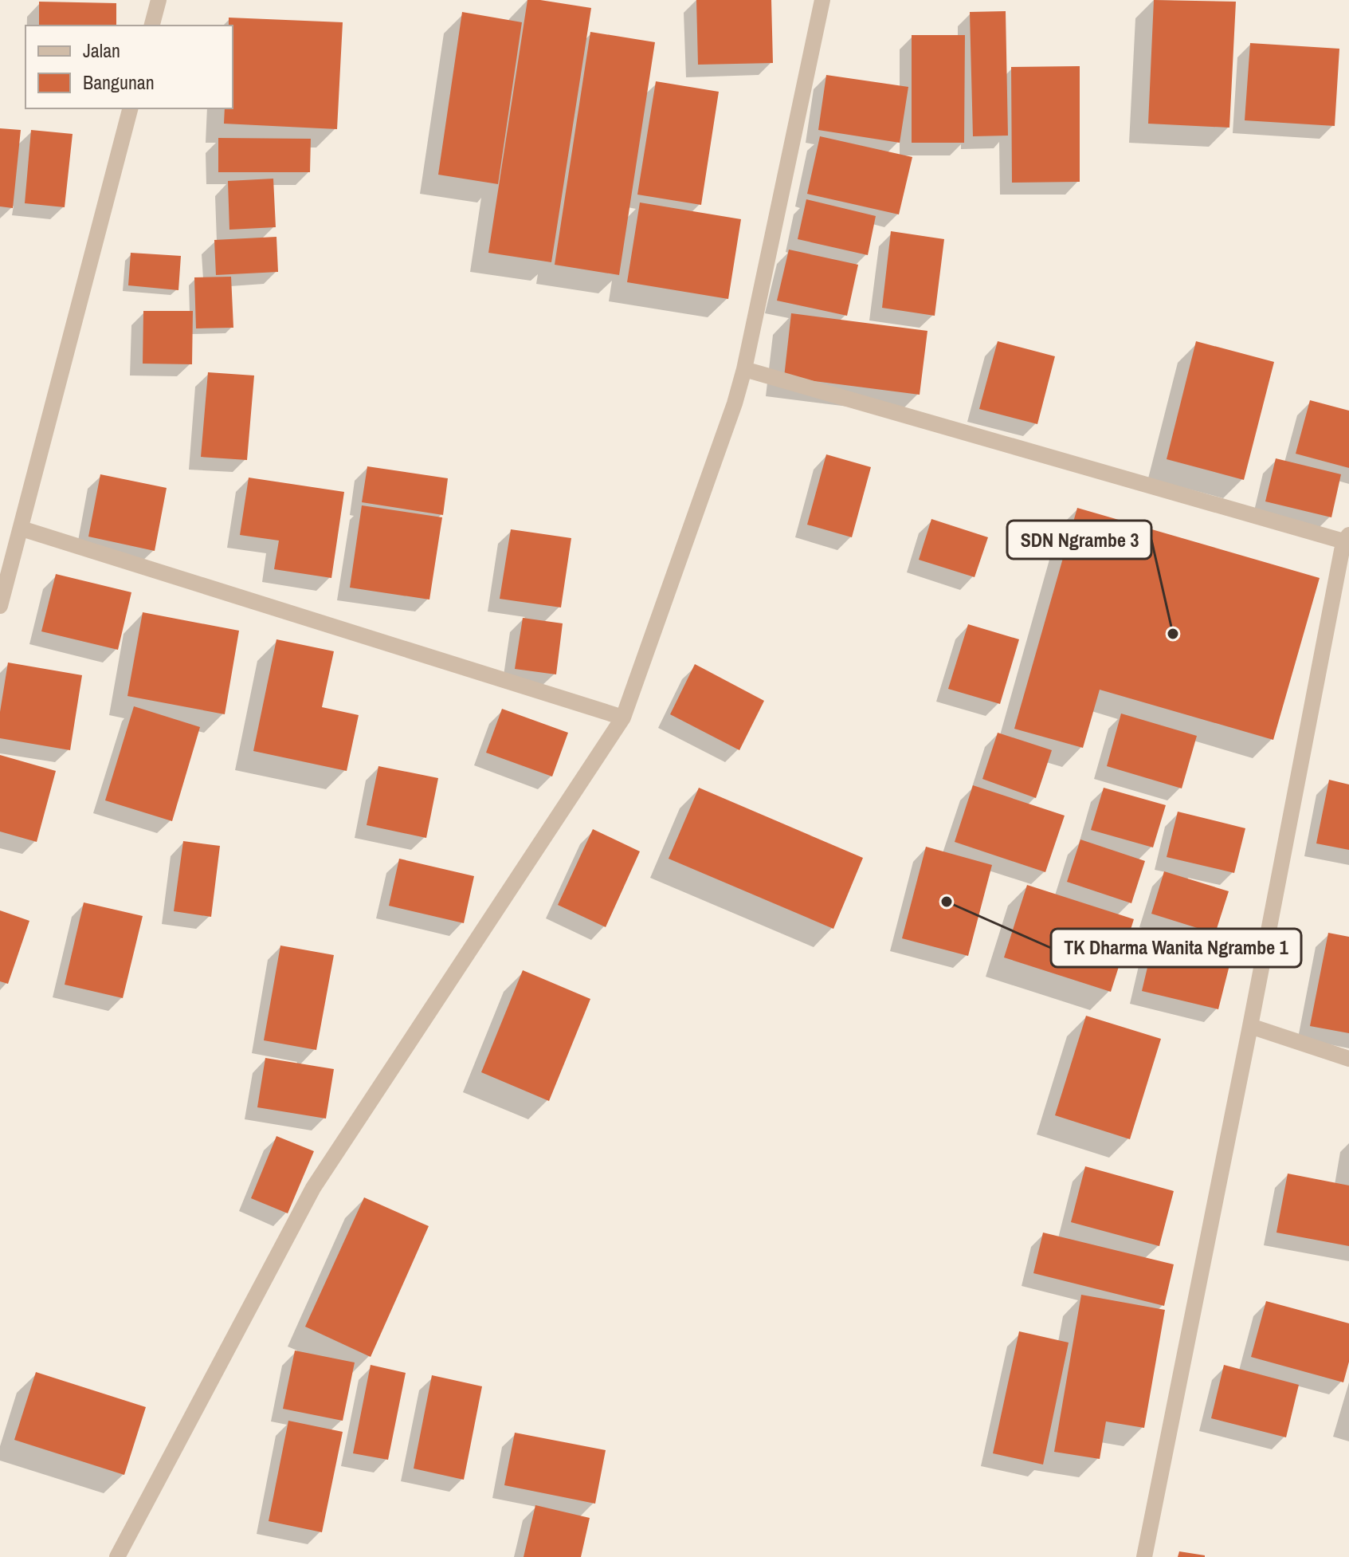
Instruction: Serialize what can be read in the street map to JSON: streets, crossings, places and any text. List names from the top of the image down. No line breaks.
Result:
{"places":["SDN Ngrambe 3","TK Dharma Wanita Ngrambe 1"],"legend":["Jalan","Bangunan"]}
